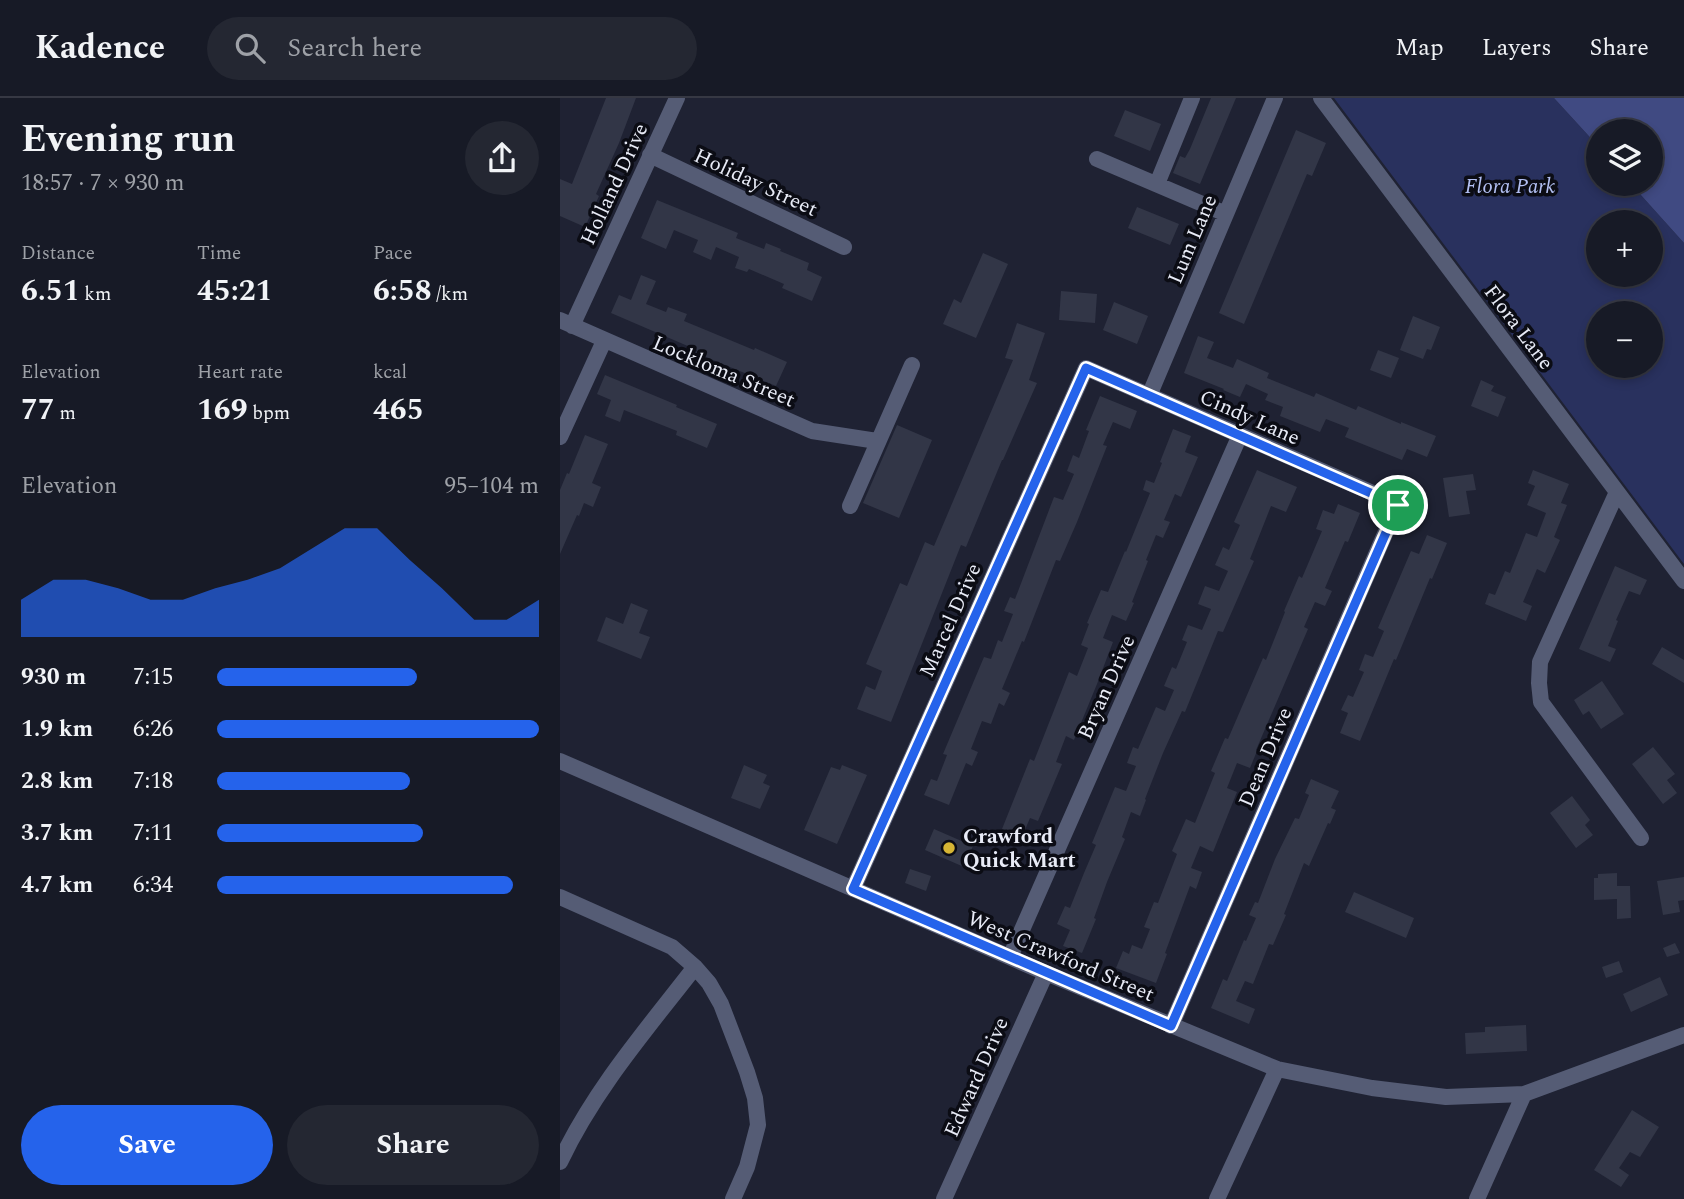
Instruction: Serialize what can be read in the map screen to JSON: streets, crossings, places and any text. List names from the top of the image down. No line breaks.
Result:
{"streets":{"street":["Holiday Street","Holland Drive","Lum Lane","Flora Lane","Lockloma Street","Cindy Lane","Marcel Drive","Bryan Drive","Dean Drive","West Crawford Street","Edward Drive"]},"crossings":[["Holiday Street","Holland Drive"],["Holland Drive","Lockloma Street"],["Lum Lane","Cindy Lane"],["Cindy Lane","Marcel Drive"],["Cindy Lane","Bryan Drive"],["Cindy Lane","Dean Drive"],["Marcel Drive","West Crawford Street"],["Bryan Drive","West Crawford Street"],["Dean Drive","West Crawford Street"],["West Crawford Street","Edward Drive"]],"parks":["Flora Park"],"places":["Crawford Quick Mart"],"page":{"header":"Kadence","search":"Search here","nav":["Map","Layers","Share"],"heading":["Evening run","18:57 · 7 × 930 m"],"map_buttons":["+","−"],"stats":[["Distance","6.51 km"],["Time","45:21"],["Pace","6:58 /km"],["Elevation","77 m"],["Heart rate","169 bpm"],["kcal","465"]],"chart":["Elevation","95–104 m"],"list":[{"name":"930 m","note":"7:15"},{"name":"1.9 km","note":"6:26"},{"name":"2.8 km","note":"7:18"},{"name":"3.7 km","note":"7:11"},{"name":"4.7 km","note":"6:34"}],"buttons":["Save","Share"]}}
